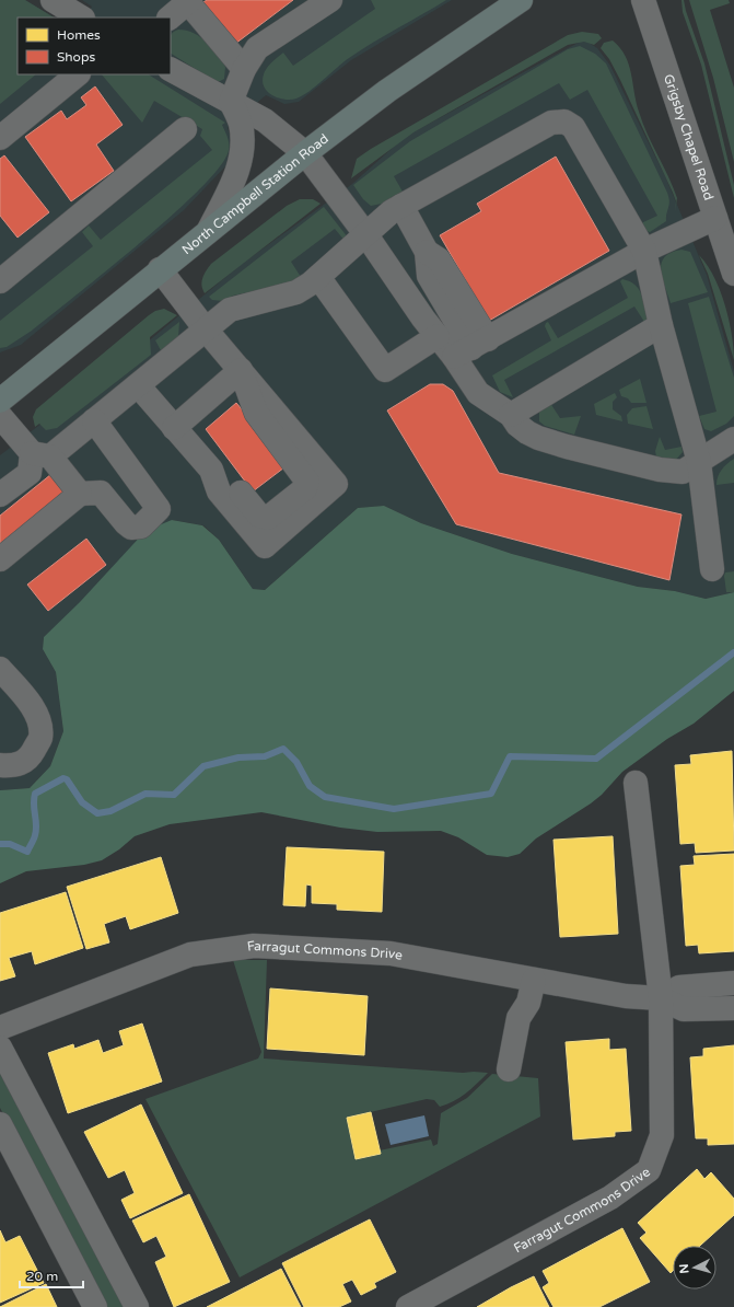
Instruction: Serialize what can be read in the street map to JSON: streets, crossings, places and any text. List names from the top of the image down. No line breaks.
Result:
{"streets":{"main road":["North Campbell Station Road"],"street":["Grigsby Chapel Road","Farragut Commons Drive"]},"legend":["Homes","Shops"],"scale_bar":"20 m","north":"left"}
